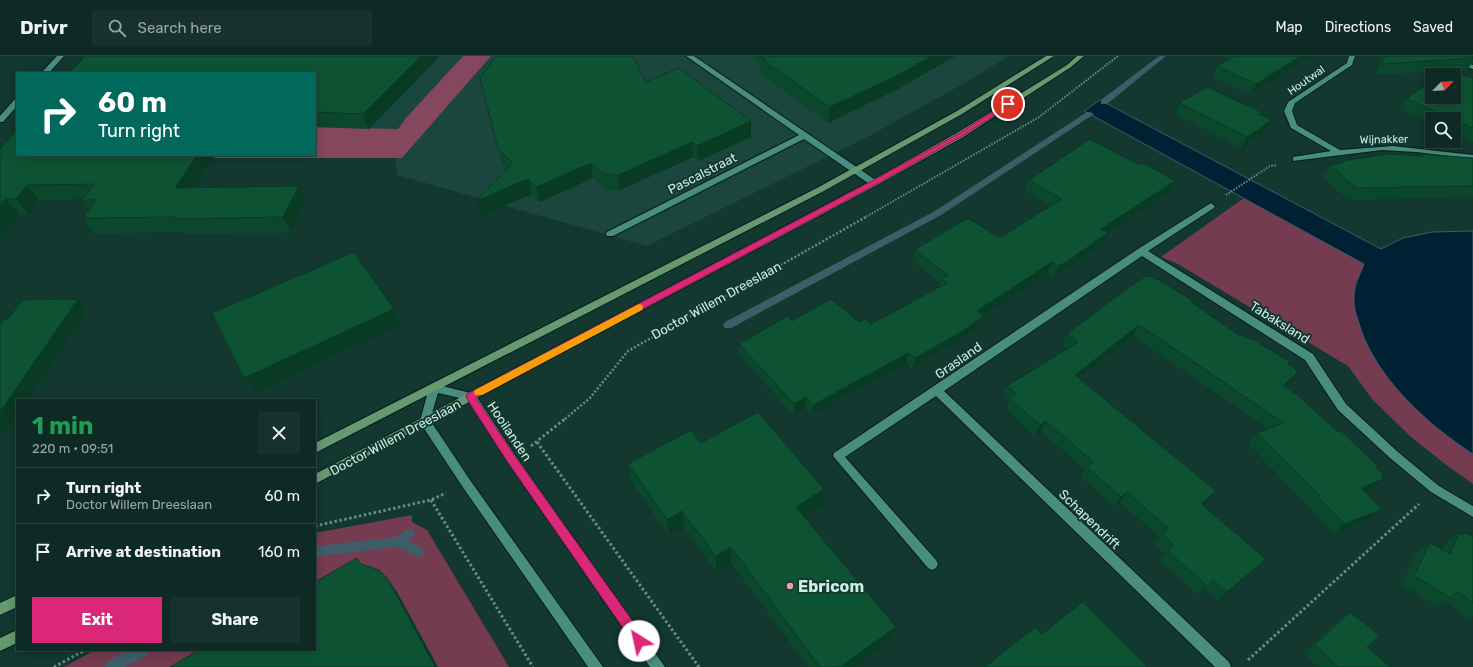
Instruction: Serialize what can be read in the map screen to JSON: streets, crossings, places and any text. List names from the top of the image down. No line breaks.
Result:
{"streets":{"main road":["Doctor Willem Dreeslaan"],"street":["Houtwal","Wijnakker","Pascalstraat","Tabaksland","Grasland","Hooilanden","Schapendrift"]},"crossings":[["Houtwal","Wijnakker"],["Doctor Willem Dreeslaan","Hooilanden"],["Tabaksland","Grasland"],["Grasland","Schapendrift"]],"places":["Ebricom"],"north":"top right","page":{"header":"Drivr","search":"Search here","nav":["Map","Directions","Saved"],"turn":["60 m","Turn right"],"heading":["1 min","220 m · 09:51"],"list":[{"name":"Turn right","note":"Doctor Willem Dreeslaan","value":"60 m"},{"name":"Arrive at destination","value":"160 m"}],"buttons":["Exit","Share"]}}
